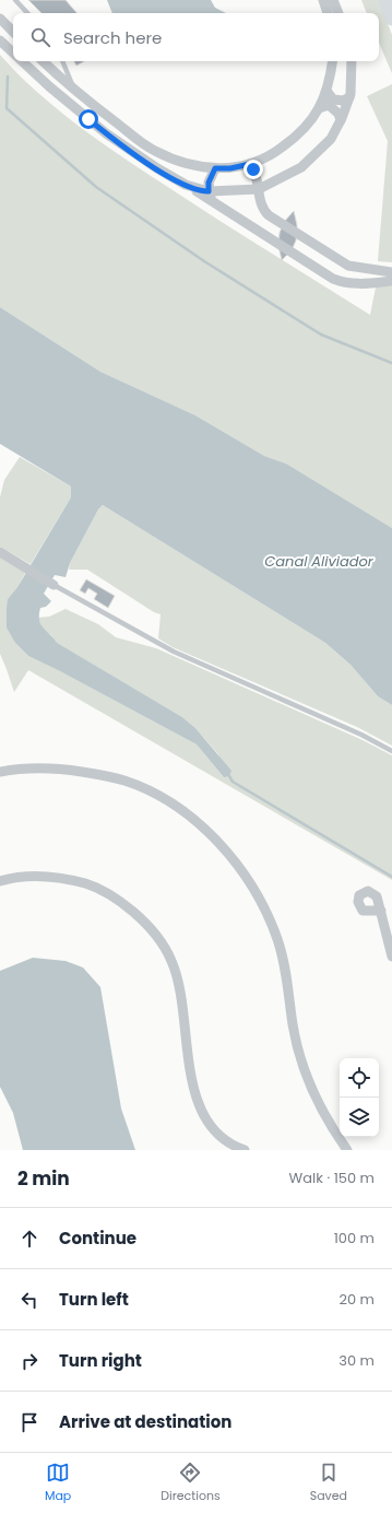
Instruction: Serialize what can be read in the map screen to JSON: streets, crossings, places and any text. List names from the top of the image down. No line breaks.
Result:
{"water":["Canal Aliviador"],"page":{"search":"Search here","heading":["2 min","Walk · 150 m"],"list":[["Continue","100 m"],["Turn left","20 m"],["Turn right","30 m"],"Arrive at destination"],"nav":["Map","Directions","Saved"]}}
